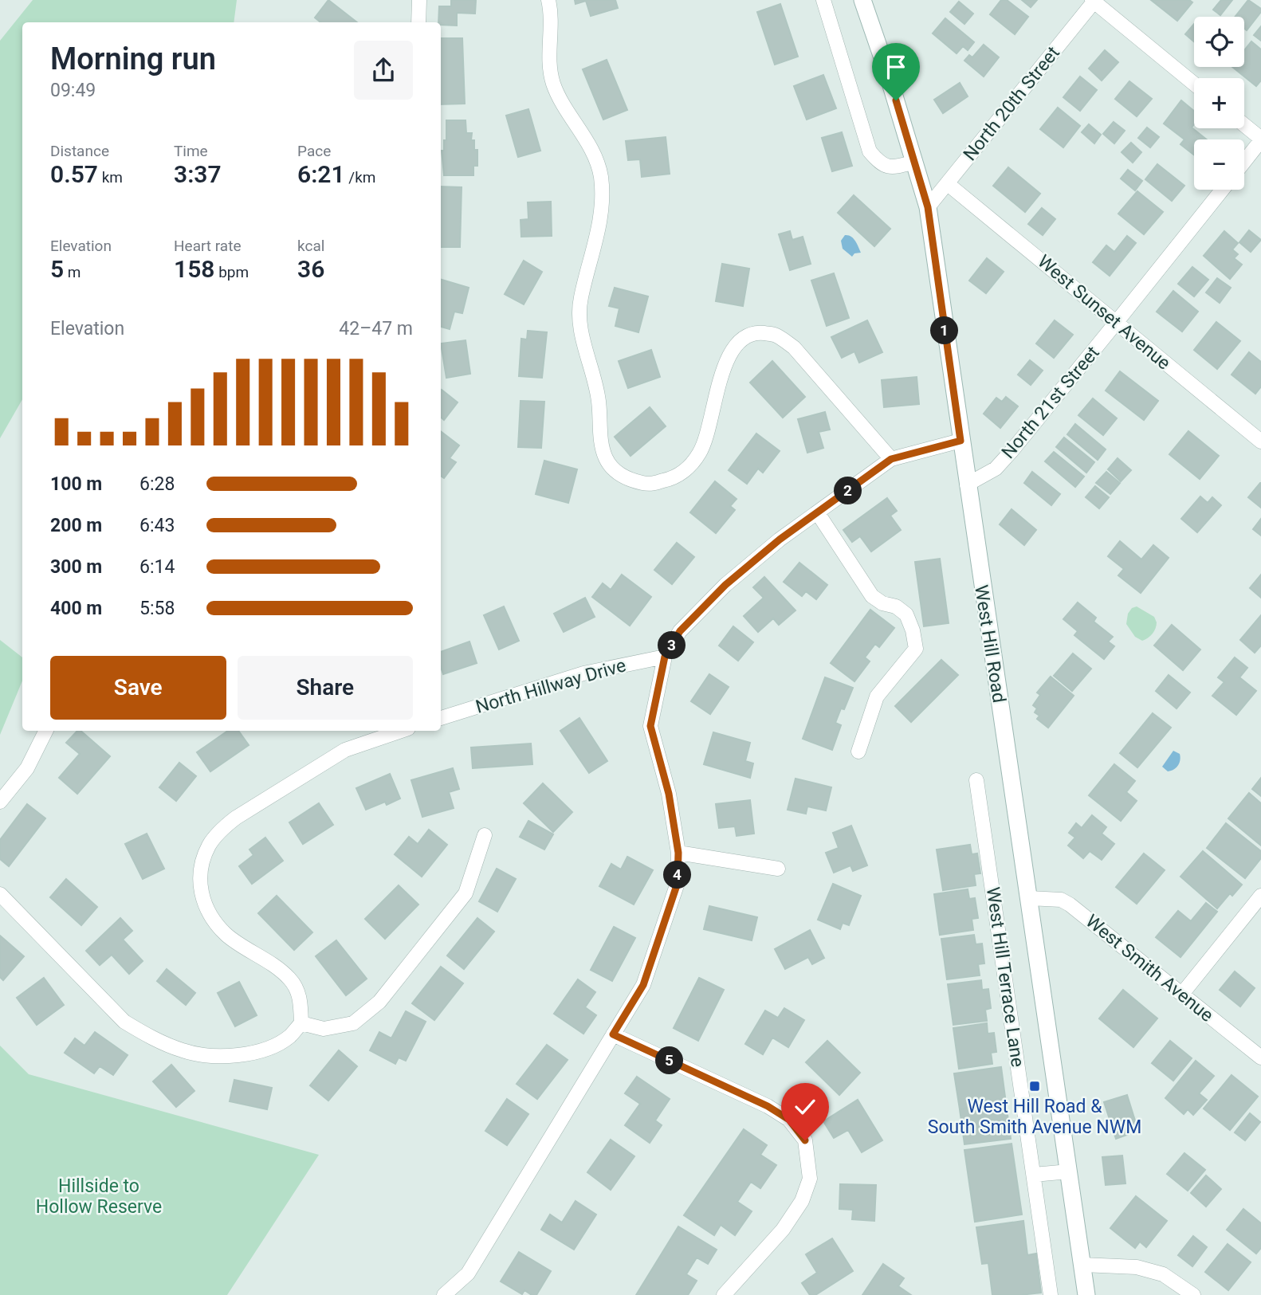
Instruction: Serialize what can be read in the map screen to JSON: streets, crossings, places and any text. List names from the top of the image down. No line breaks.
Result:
{"streets":{"street":["North 20th Street","West Sunset Avenue","North 21st Street","West Hill Road","North Hillway Drive","West Smith Avenue","West Hill Terrace Lane"]},"crossings":[["North 20th Street","West Sunset Avenue"],["North 20th Street","West Hill Road"],["West Sunset Avenue","North 21st Street"],["North 21st Street","West Hill Road"],["West Hill Road","West Smith Avenue"]],"parks":["Hillside to Hollow Reserve"],"places":{"transit":["West Hill Road & South Smith Avenue NWM"]},"page":{"map_buttons":["+","−"],"heading":["Morning run","09:49"],"stats":[["Distance","0.57 km"],["Time","3:37"],["Pace","6:21 /km"],["Elevation","5 m"],["Heart rate","158 bpm"],["kcal","36"]],"chart":["Elevation","42–47 m"],"pins":["1","2","3","4","5"],"list":[{"name":"100 m","note":"6:28"},{"name":"200 m","note":"6:43"},{"name":"300 m","note":"6:14"},{"name":"400 m","note":"5:58"}],"buttons":["Save","Share"]}}
